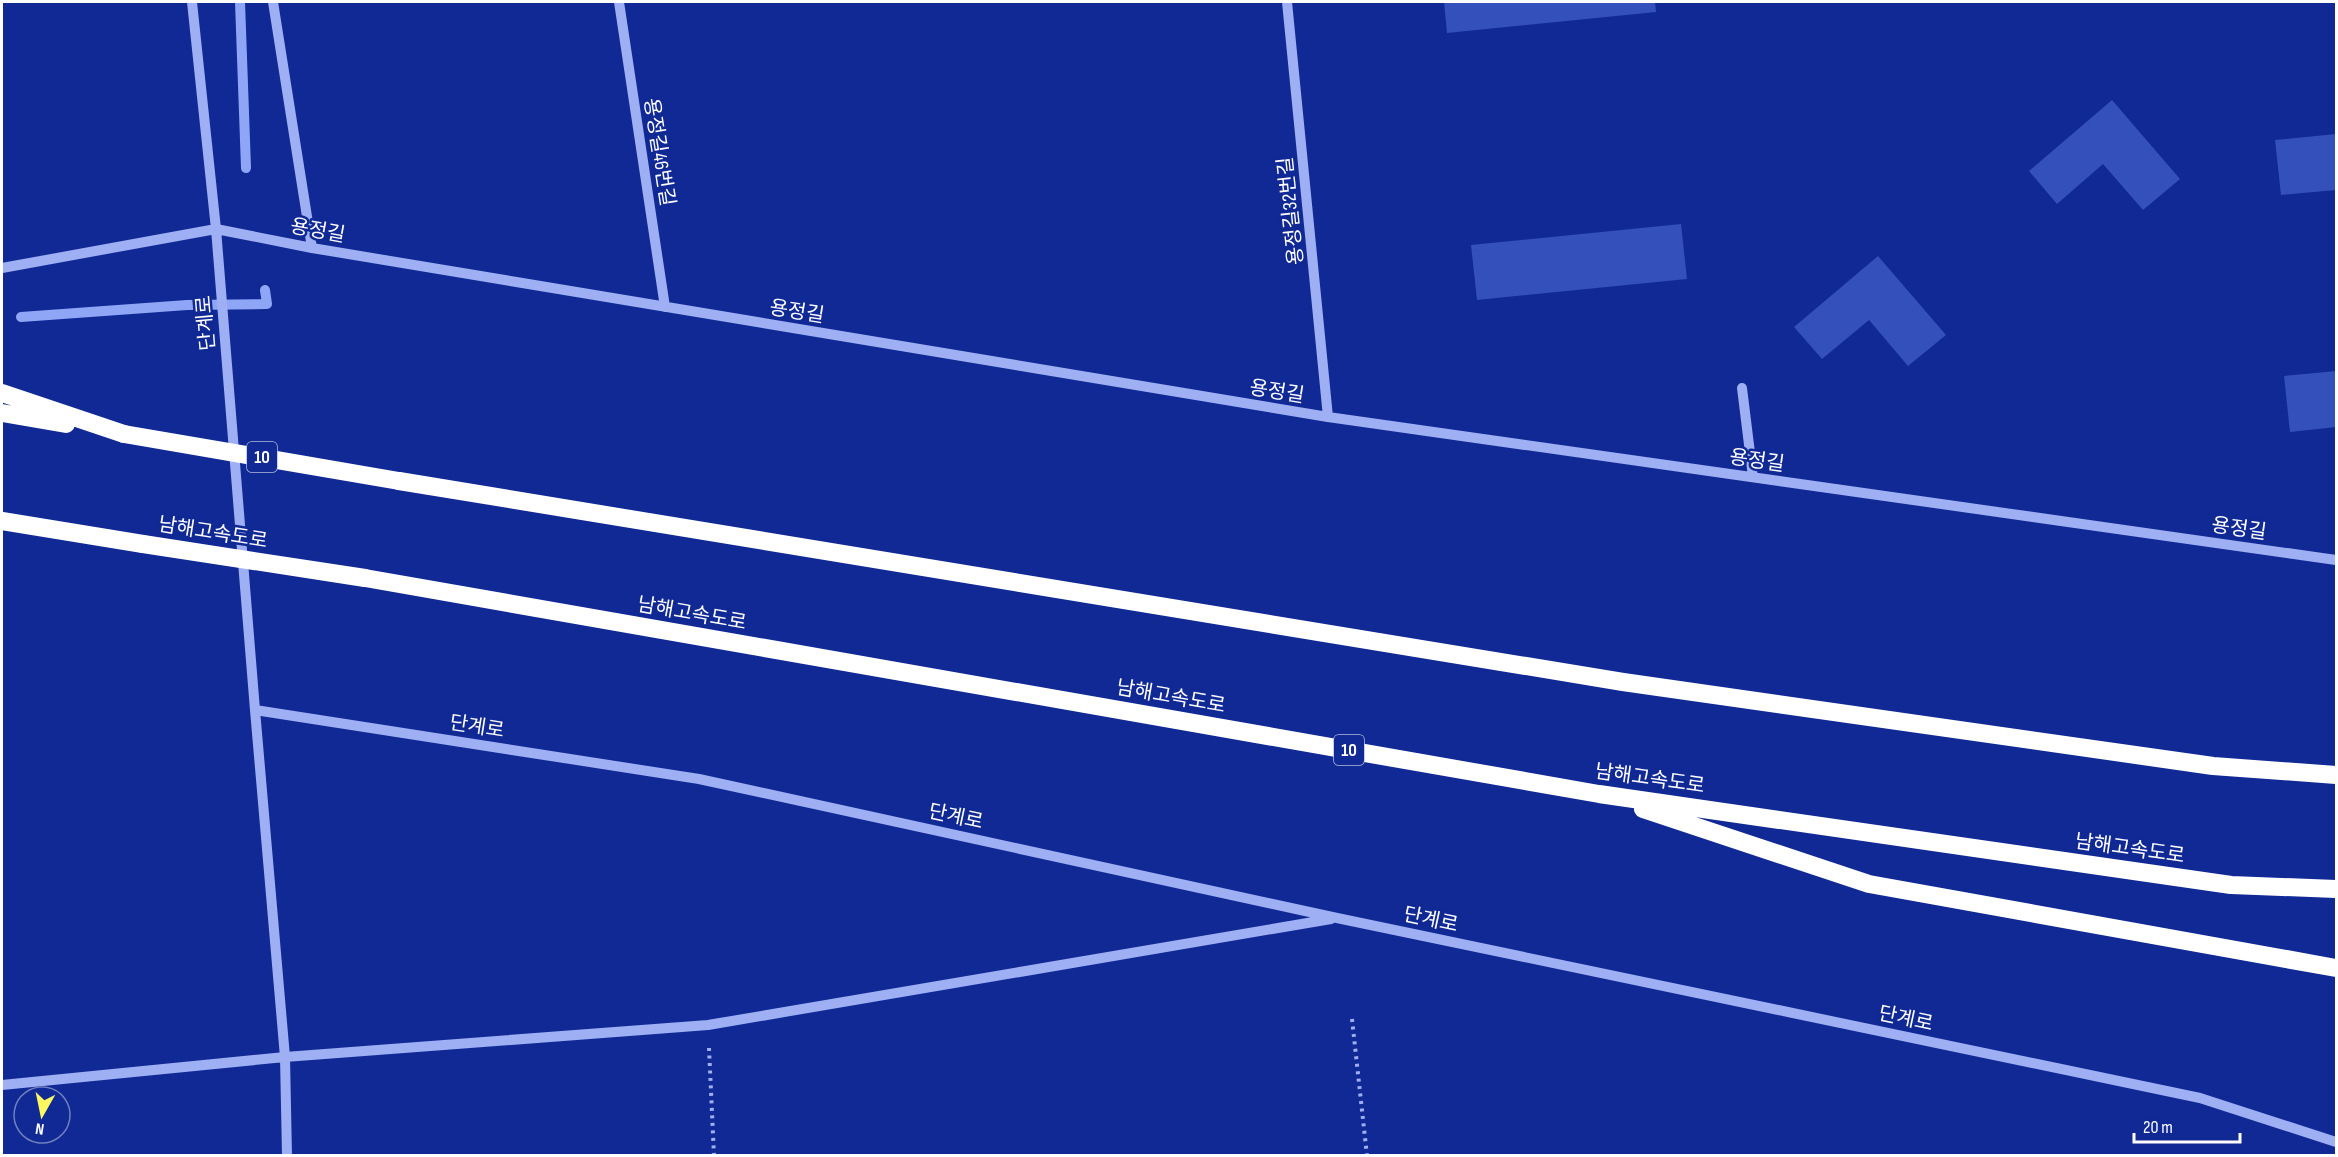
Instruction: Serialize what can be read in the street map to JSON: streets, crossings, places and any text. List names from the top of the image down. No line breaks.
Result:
{"streets":{"highway":["10","남해고속도로"],"street":["용정길46번길","용정길32번길","용정길","단계로"]},"crossings":[["용정길46번길","용정길"],["용정길32번길","용정길"],["용정길","단계로"]],"scale_bar":"20 m","north":"bottom"}
